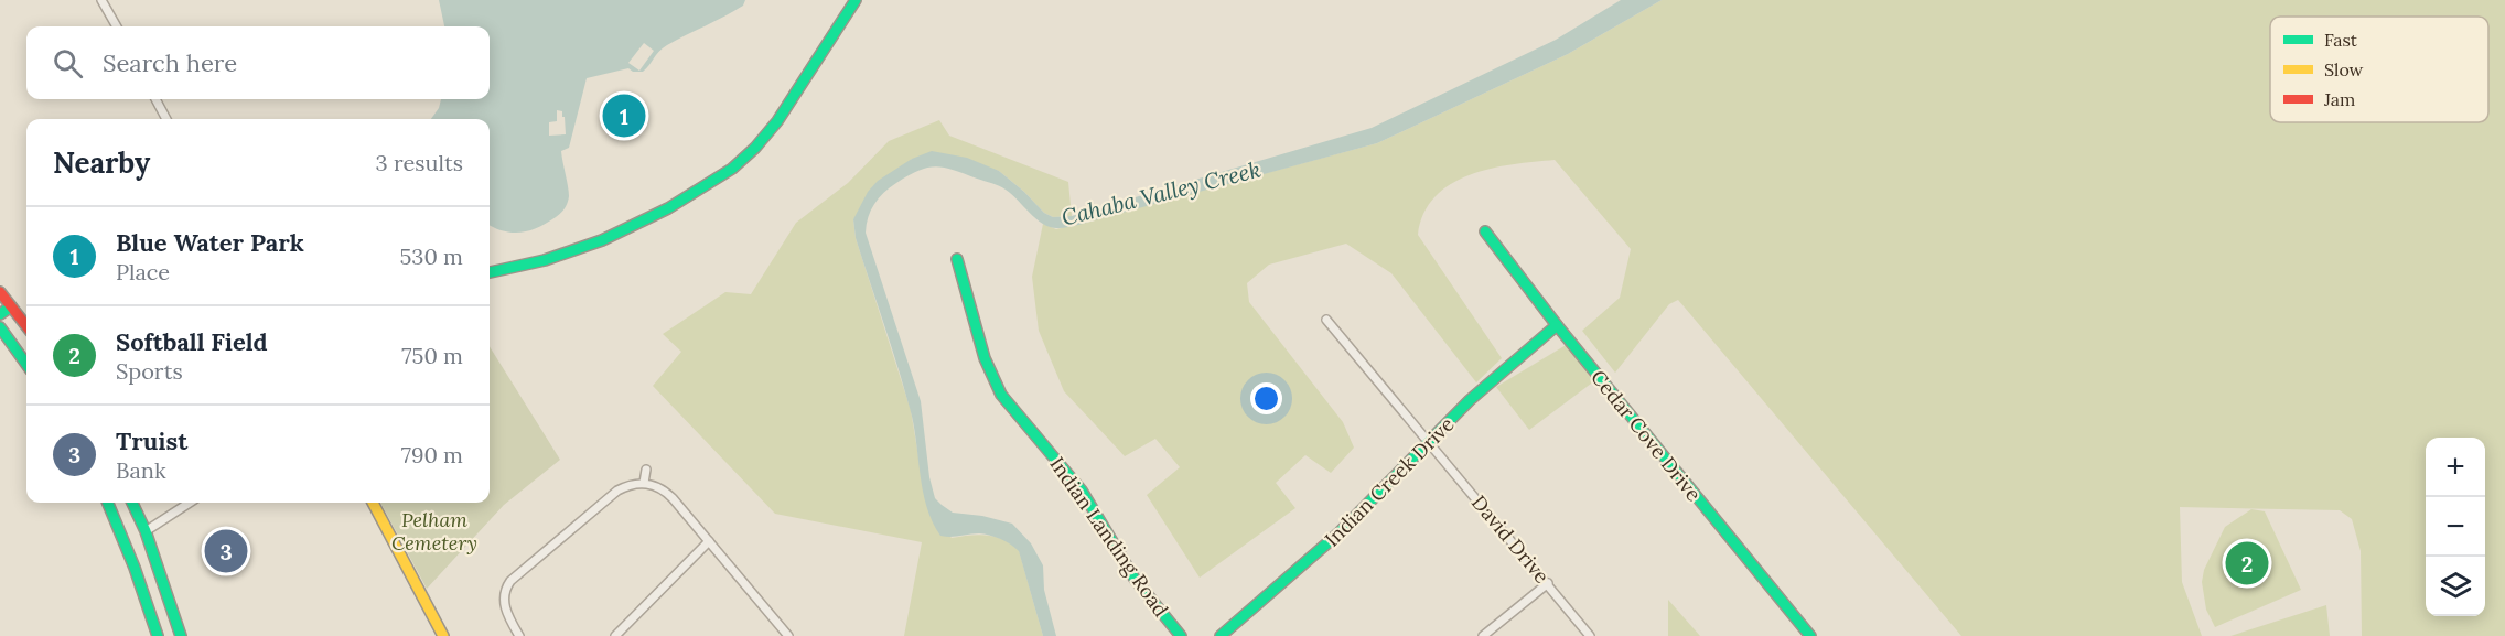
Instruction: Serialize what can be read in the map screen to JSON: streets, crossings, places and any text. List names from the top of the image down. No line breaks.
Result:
{"streets":{"street":["Cedar Cove Drive","Indian Creek Drive","Indian Landing Road","David Drive"]},"crossings":[["Cedar Cove Drive","Indian Creek Drive"],["Indian Creek Drive","David Drive"]],"water":["Cahaba Valley Creek"],"parks":["Pelham Cemetery"],"legend":["Fast","Slow","Jam"],"page":{"search":"Search here","pins":["1","3","2"],"heading":["Nearby","3 results"],"list":[{"mark":"1","name":"Blue Water Park","note":"Place","value":"530 m"},{"mark":"2","name":"Softball Field","note":"Sports","value":"750 m"},{"mark":"3","name":"Truist","note":"Bank","value":"790 m"}],"map_buttons":["+","−"]}}
